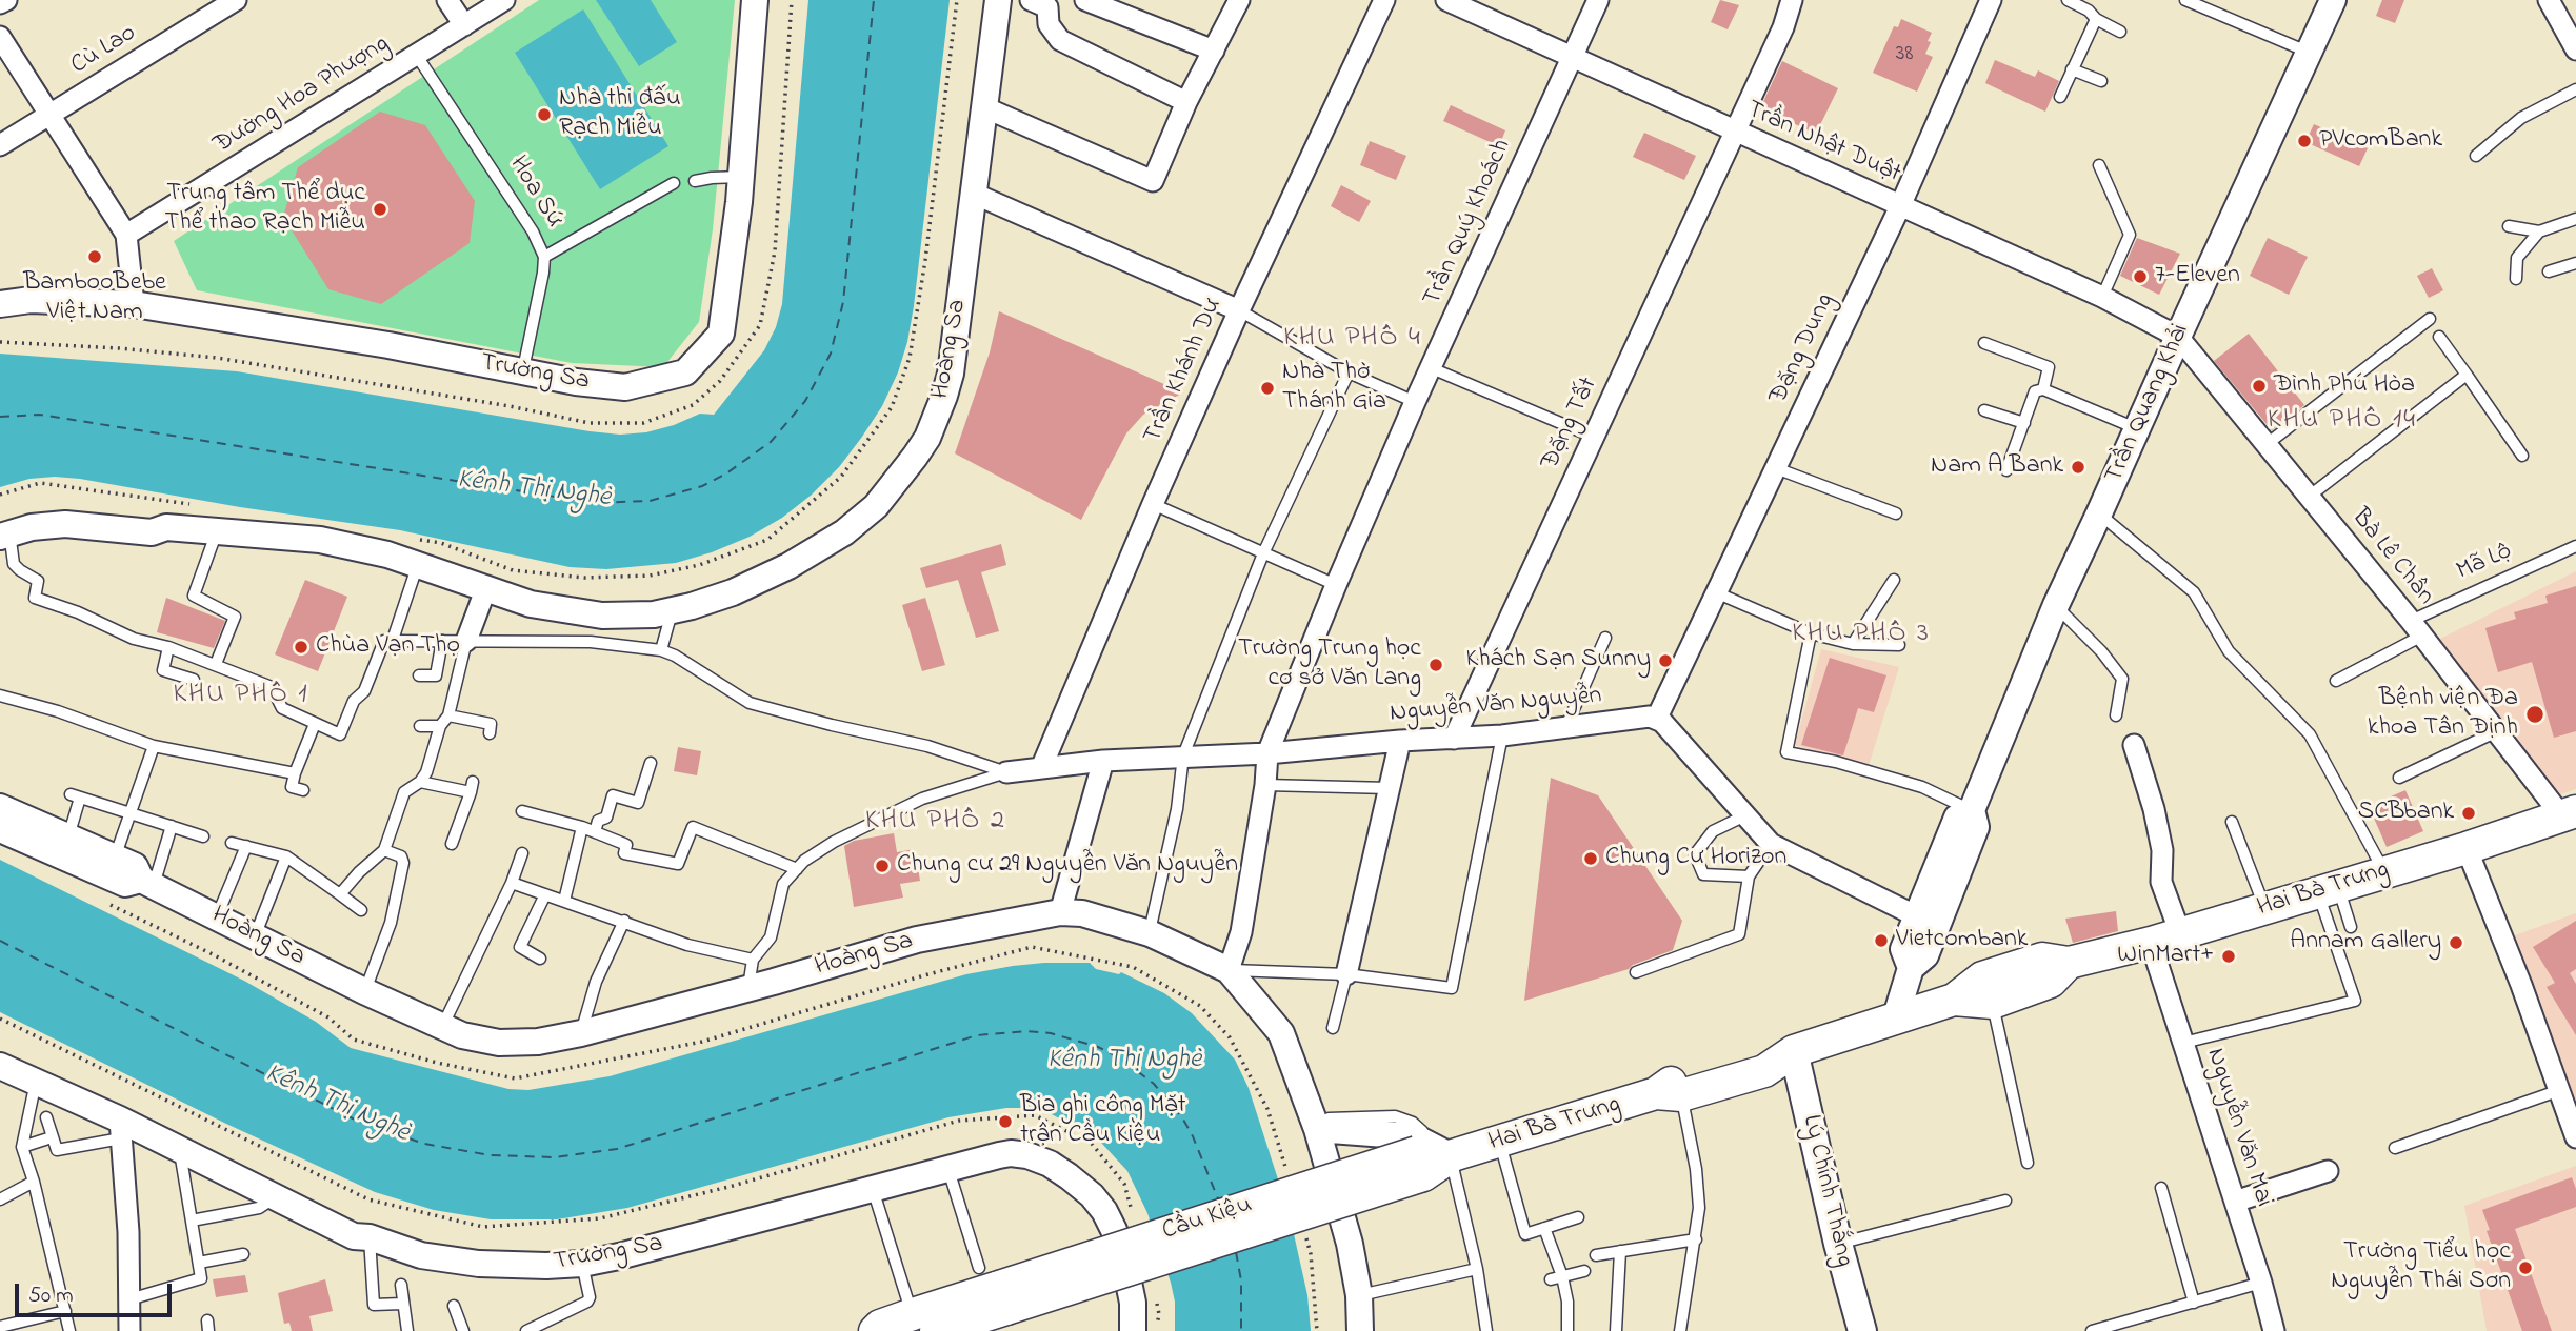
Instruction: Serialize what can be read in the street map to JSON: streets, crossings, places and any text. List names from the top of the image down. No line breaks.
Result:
{"streets":{"main road":["Hai Bà Trưng","Lý Chính Thắng","Cầu Kiệu"],"street":["Cù Lao","Đường Hoa Phượng","Trần Nhật Duật","Trần Quý Khoách","Hoàng Sa","Đặng Dung","Trần Khánh Dư","Trường Sa","Trần Quang Khải","Ðặng Tất","Bà Lê Chân","Nguyễn Văn Nguyễn","Nguyễn Văn Mai"],"lane":["Hoa Sứ","Mã Lộ"]},"crossings":[["Đường Hoa Phượng","Hoa Sứ"],["Trần Nhật Duật","Trần Quý Khoách"],["Trần Nhật Duật","Đặng Dung"],["Trần Nhật Duật","Trần Quang Khải"],["Trần Nhật Duật","Ðặng Tất"],["Trần Nhật Duật","Bà Lê Chân"],["Hoa Sứ","Trường Sa"],["Trần Quý Khoách","Hoàng Sa"],["Trần Quý Khoách","Nguyễn Văn Nguyễn"],["Đặng Dung","Nguyễn Văn Nguyễn"],["Trần Khánh Dư","Nguyễn Văn Nguyễn"],["Trần Quang Khải","Bà Lê Chân"],["Trần Quang Khải","Hai Bà Trưng"],["Ðặng Tất","Nguyễn Văn Nguyễn"],["Bà Lê Chân","Mã Lộ"],["Bà Lê Chân","Hai Bà Trưng"],["Hai Bà Trưng","Nguyễn Văn Mai"],["Hai Bà Trưng","Lý Chính Thắng"],["Hai Bà Trưng","Cầu Kiệu"]],"districts":["KHU PHỐ 4","KHU PHỐ 14","KHU PHỐ 3","KHU PHỐ 1","KHU PHỐ 2"],"water":["Kênh Thị Nghè"],"places":["Nhà thi đấu Rạch Miễu","PVcomBank","Trung tâm Thể dục Thể thao Rạch Miễu","BambooBebe Việt Nam","7-Eleven","Đình Phú Hòa","Nhà Thờ Thánh Gia","Nam A Bank","Chùa Vạn Thọ","Khách Sạn Sunny","Trường Trung học cơ sở Văn Lang","Bệnh viện Đa khoa Tân Định","SCBbank","Chung Cư Horizon","Chung cư 29 Nguyễn Văn Nguyễn","Vietcombank","Annam Gallery","WinMart+","Bia ghi công Mặt trận Cầu Kiệu","Trường Tiểu học Nguyễn Thái Sơn"],"house_numbers":["38"],"scale_bar":"50 m"}
